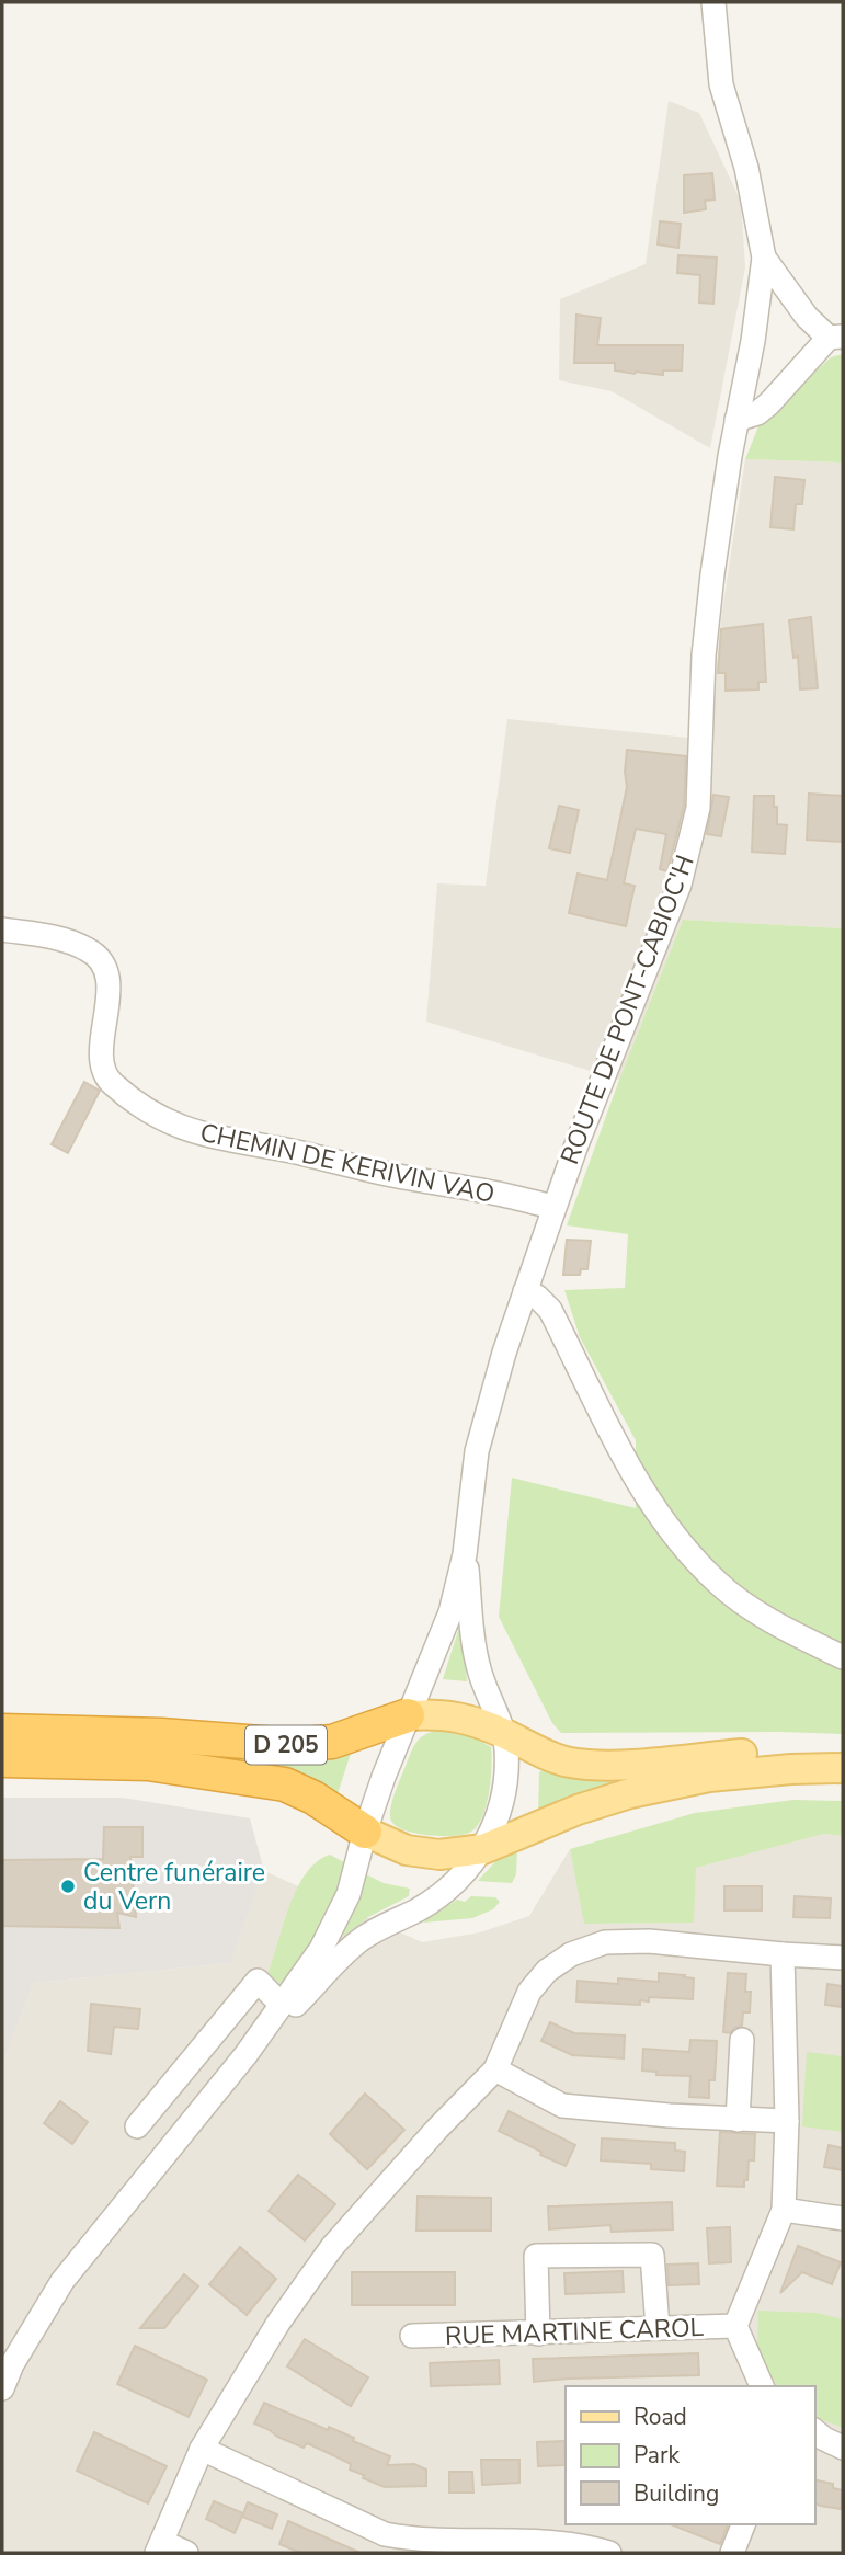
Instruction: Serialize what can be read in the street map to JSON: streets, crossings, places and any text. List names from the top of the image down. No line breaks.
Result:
{"streets":{"highway":["D 205"],"street":["ROUTE DE PONT-CABIOC'H","CHEMIN DE KERIVIN VAO","RUE MARTINE CAROL"]},"crossings":[["ROUTE DE PONT-CABIOC'H","CHEMIN DE KERIVIN VAO"],["ROUTE DE PONT-CABIOC'H","D 205"]],"places":["Centre funéraire du Vern"],"legend":["Road","Park","Building"]}
